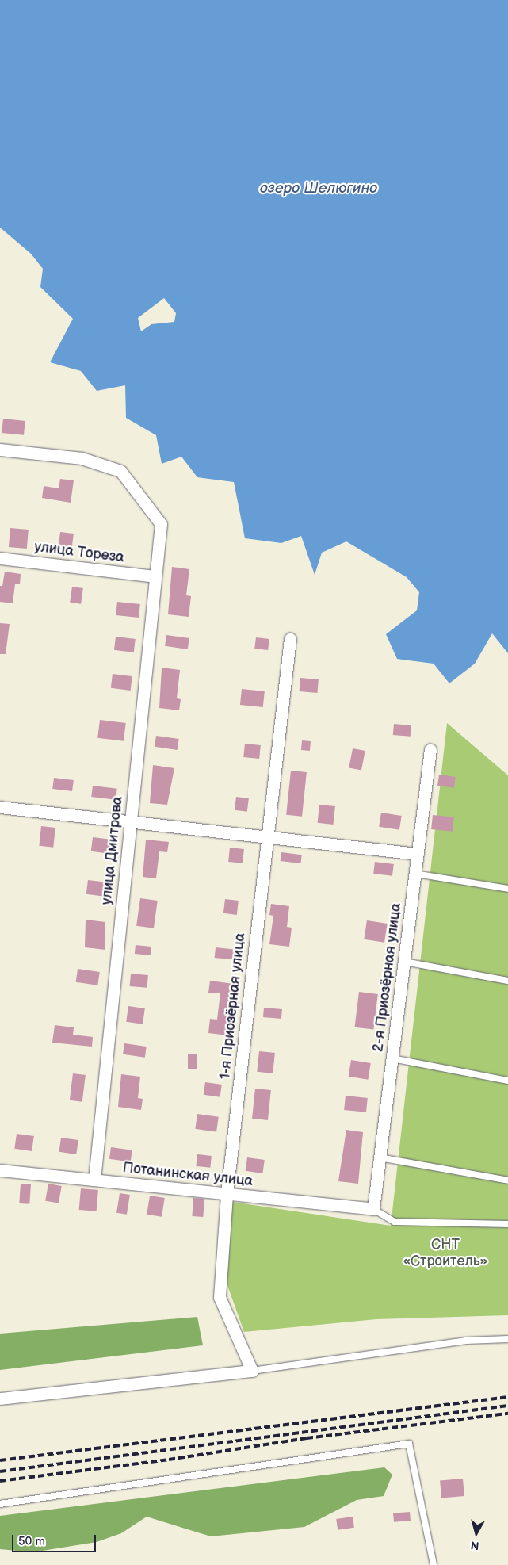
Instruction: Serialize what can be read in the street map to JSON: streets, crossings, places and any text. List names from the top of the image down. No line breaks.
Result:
{"streets":{"street":["улица Тореза","улица Дмитрова","2-я Приозёрная улица","1-я Приозёрная улица","Потанинская улица"]},"crossings":[["улица Тореза","улица Дмитрова"],["улица Дмитрова","Потанинская улица"],["2-я Приозёрная улица","Потанинская улица"],["1-я Приозёрная улица","Потанинская улица"]],"water":["озеро Шелюгино"],"parks":["СНТ «Строитель»"],"scale_bar":"50 m","north":"bottom"}
